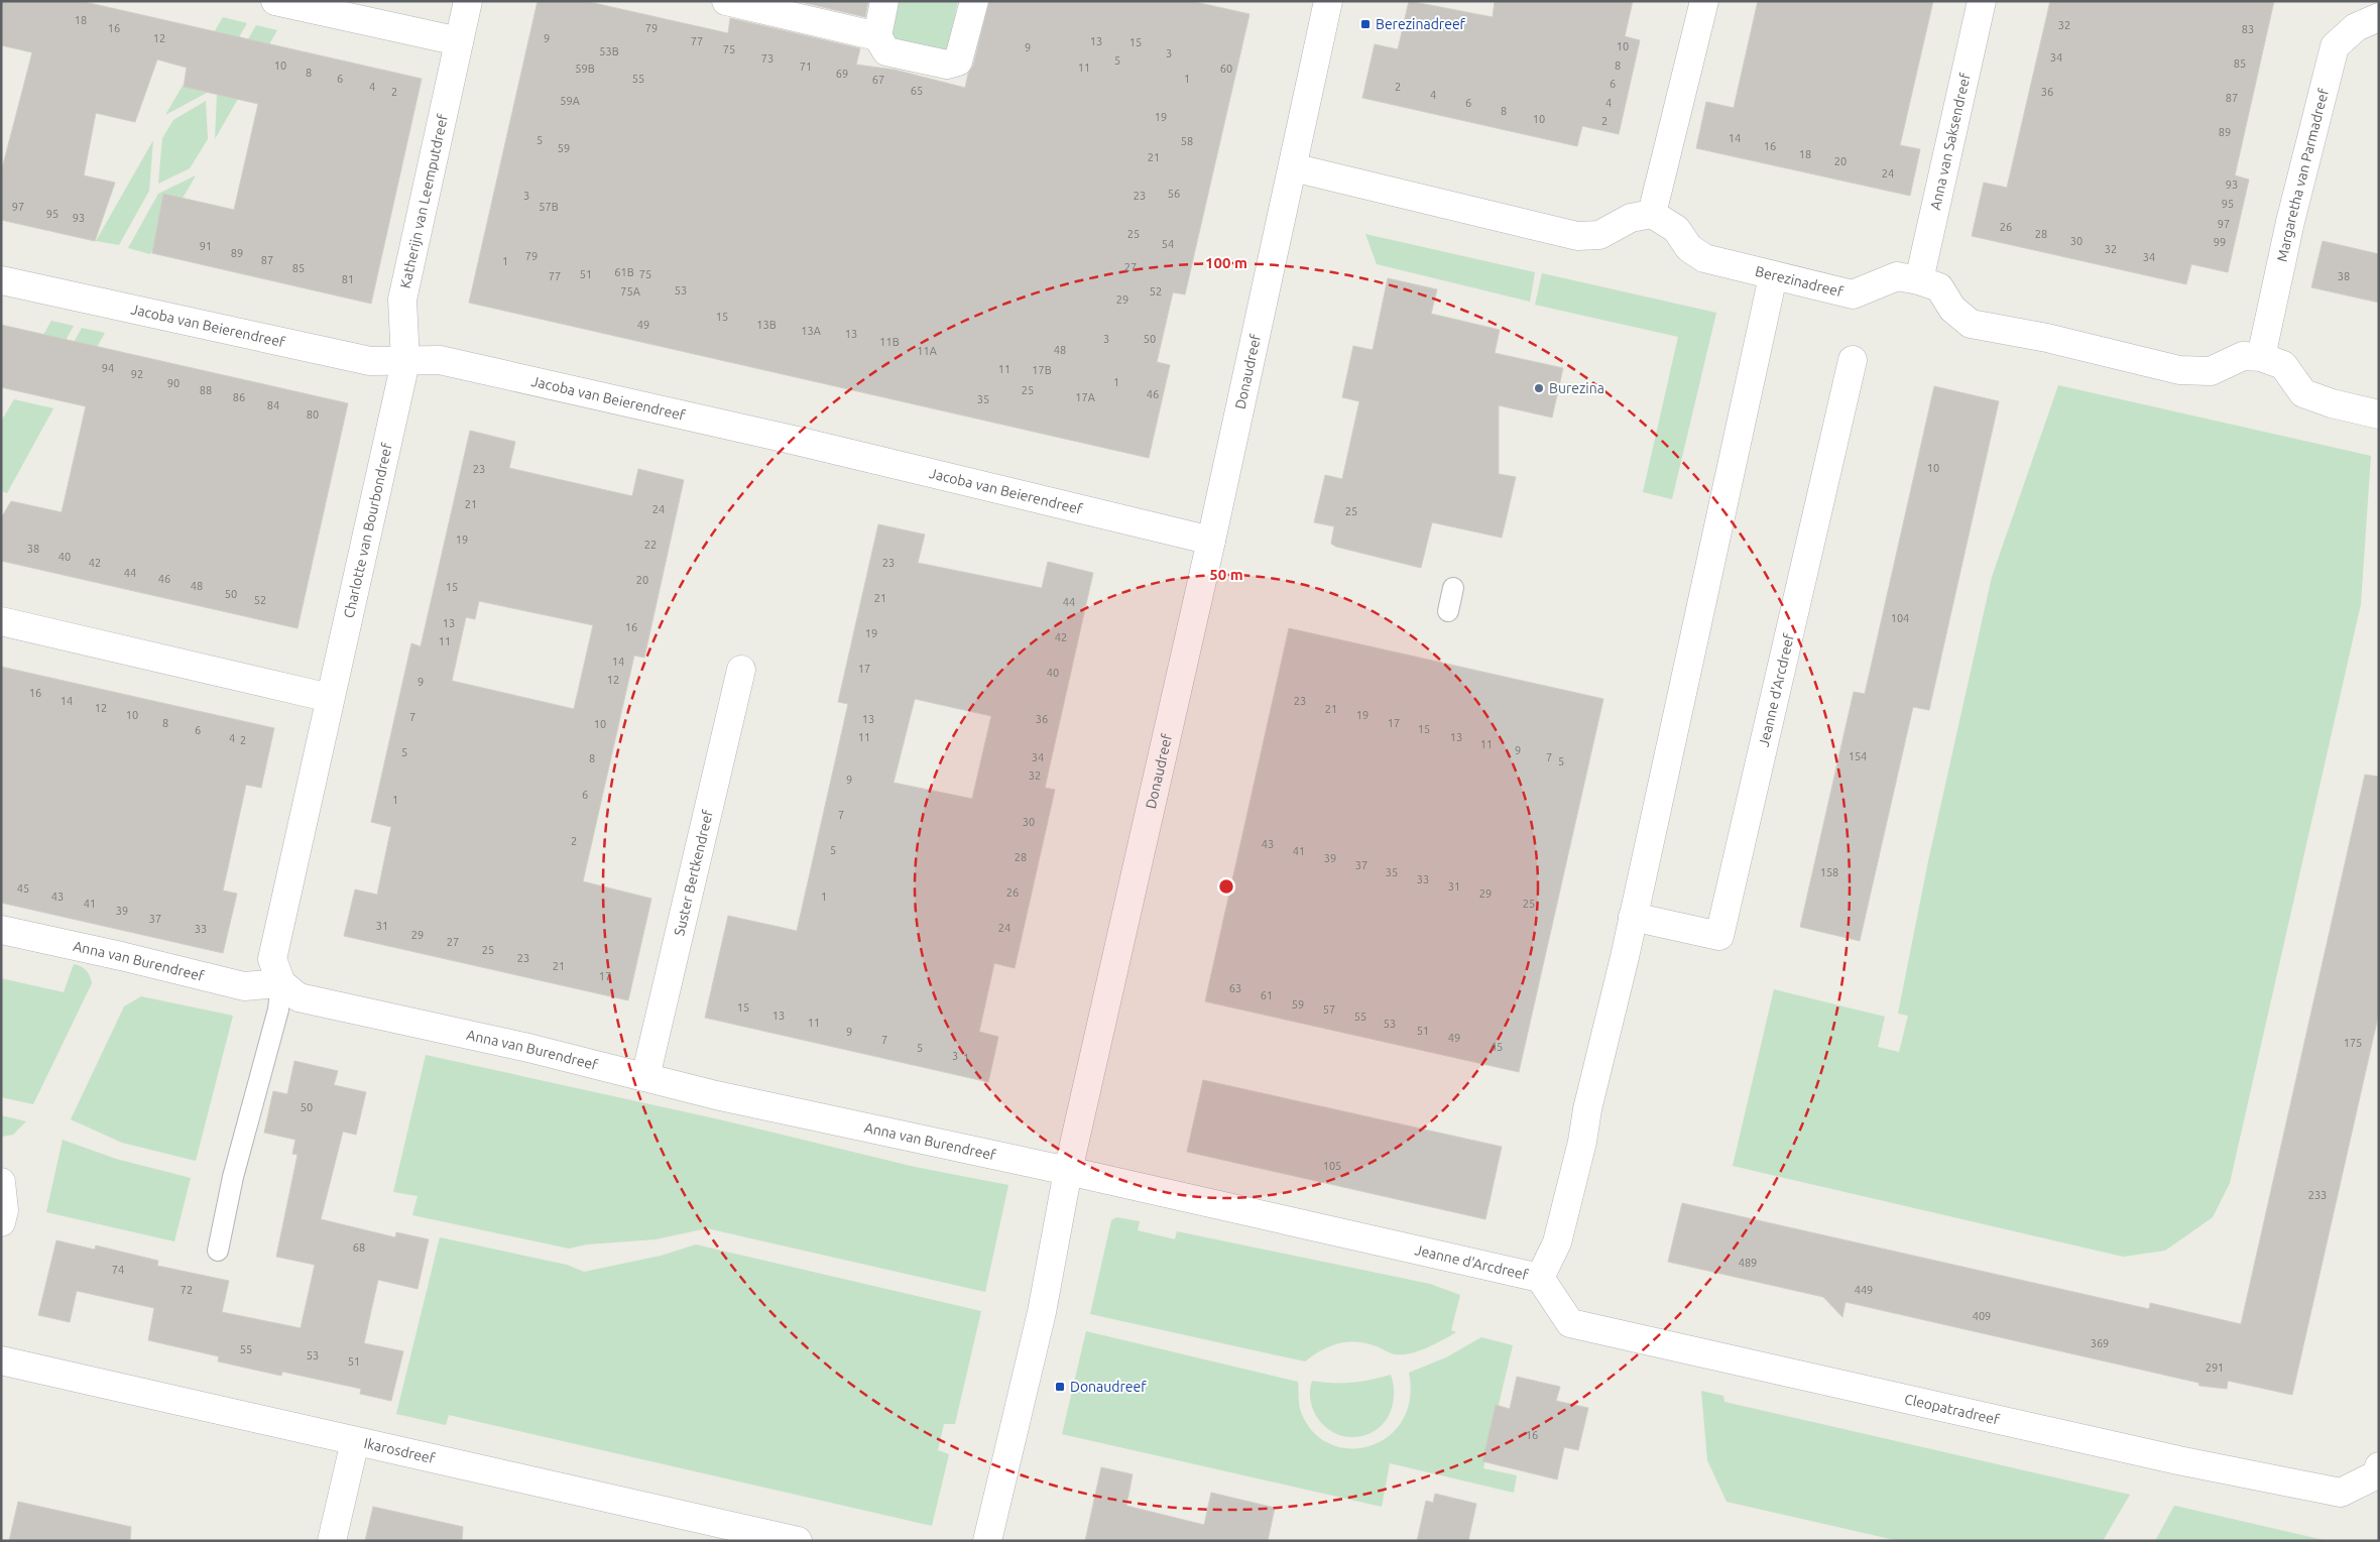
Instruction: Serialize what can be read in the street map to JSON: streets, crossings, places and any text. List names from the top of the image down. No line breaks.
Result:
{"streets":{"street":["Anna van Saksendreef","Margaretha van Parmadreef","Katherijn van Leemputdreef","Berezinadreef","Jacoba van Beierendreef","Donaudreef","Charlotte van Bourbondreef","Jeanne d'Arcdreef","Suster Bertkendreef","Anna van Burendreef","Cleopatradreef","Ikarosdreef"]},"crossings":[["Anna van Saksendreef","Berezinadreef"],["Margaretha van Parmadreef","Berezinadreef"],["Katherijn van Leemputdreef","Jacoba van Beierendreef"],["Katherijn van Leemputdreef","Charlotte van Bourbondreef"],["Berezinadreef","Jeanne d'Arcdreef"],["Jacoba van Beierendreef","Donaudreef"],["Jacoba van Beierendreef","Charlotte van Bourbondreef"],["Donaudreef","Jeanne d'Arcdreef"],["Donaudreef","Anna van Burendreef"],["Charlotte van Bourbondreef","Anna van Burendreef"],["Jeanne d'Arcdreef","Anna van Burendreef"],["Jeanne d'Arcdreef","Cleopatradreef"],["Suster Bertkendreef","Anna van Burendreef"]],"places":{"transit":["Berezinadreef","Donaudreef"],"other":["Burezina"]},"house_numbers":["18","32","16","79","83","12","9","77","13","15","10","9","75","53B","3","34","73","5","85","10","8","71","11","59B","60","8","69","6","55","1","67","6","4","2","65","2","36","4","87","59A","6","4","8","19","10","2","89","14","5","58","16","59","18","21","20","24","93","56","3","23","95","97","57B","95","93","97","26","25","28","30","99","54","91","32","89","79","34","87","1","27","85","61B","51","75","77","38","81","53","75A","52","29","15","49","13B","13A","13","3","50","11B","48","11A","94","11","17B","92","1","90","88","25","46","86","17A","35","84","80","10","23","21","24","25","19","22","38","40","42","23","44","46","20","48","15","50","21","52","44","104","13","16","19","42","11","14","17","40","12","9","16","14","23","12","21","10","19","7","13","36","8","17","10","15","6","11","13","4","2","11","9","5","154","34","7","8","5","32","9","6","1","7","30","2","43","5","41","28","39","37","35","158","33","31","45","26","29","43","1","41","25","39","37","31","24","33","29","27","25","23","21","17","63","61","59","15","57","13","55","11","53","51","9","49","7","175","45","5","3","1","50","105","233","68","489","74","72","449","409","369","55","53","51","291","16"],"rings":["100 m","50 m"]}
